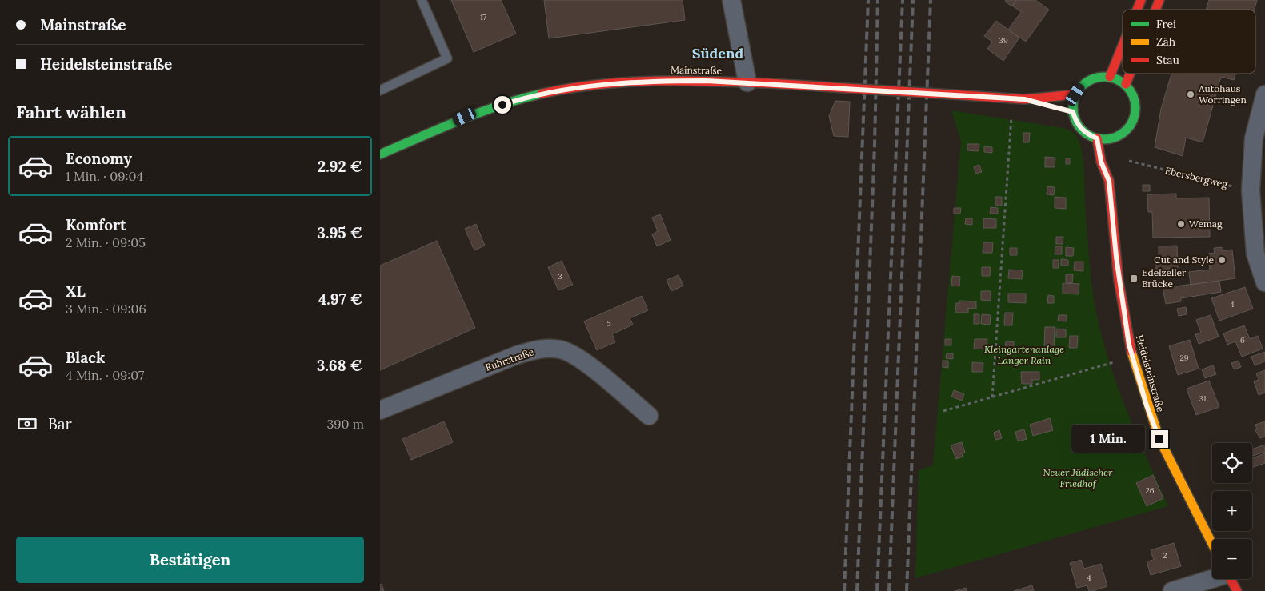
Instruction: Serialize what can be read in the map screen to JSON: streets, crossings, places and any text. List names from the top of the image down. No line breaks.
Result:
{"streets":{"main road":["Mainstraße","Heidelsteinstraße"],"street":["Ruhrstraße"],"path":["Ebersbergweg"]},"crossings":[["Mainstraße","Heidelsteinstraße"]],"districts":["Südend"],"parks":["Kleingartenanlage Langer Rain","Neuer Jüdischer Friedhof"],"places":{"other":["Autohaus Worringen","Wemag","Cut and Style"],"transit":["Edelzeller Brücke"]},"house_numbers":["17","39","3","4","5","6","29","31","26","2","4"],"legend":["Frei","Zäh","Stau"],"page":{"banner":["Mainstraße","Heidelsteinstraße"],"heading":"Fahrt wählen","list":[{"name":"Economy","note":"1 Min. · 09:04","value":"2.92 €"},{"name":"Komfort","note":"2 Min. · 09:05","value":"3.95 €"},{"name":"XL","note":"3 Min. · 09:06","value":"4.97 €"},{"name":"Black","note":"4 Min. · 09:07","value":"3.68 €"}],"pay":["Bar","390 m"],"bubble":"1 Min.","map_buttons":["+","−"],"buttons":"Bestätigen"}}
